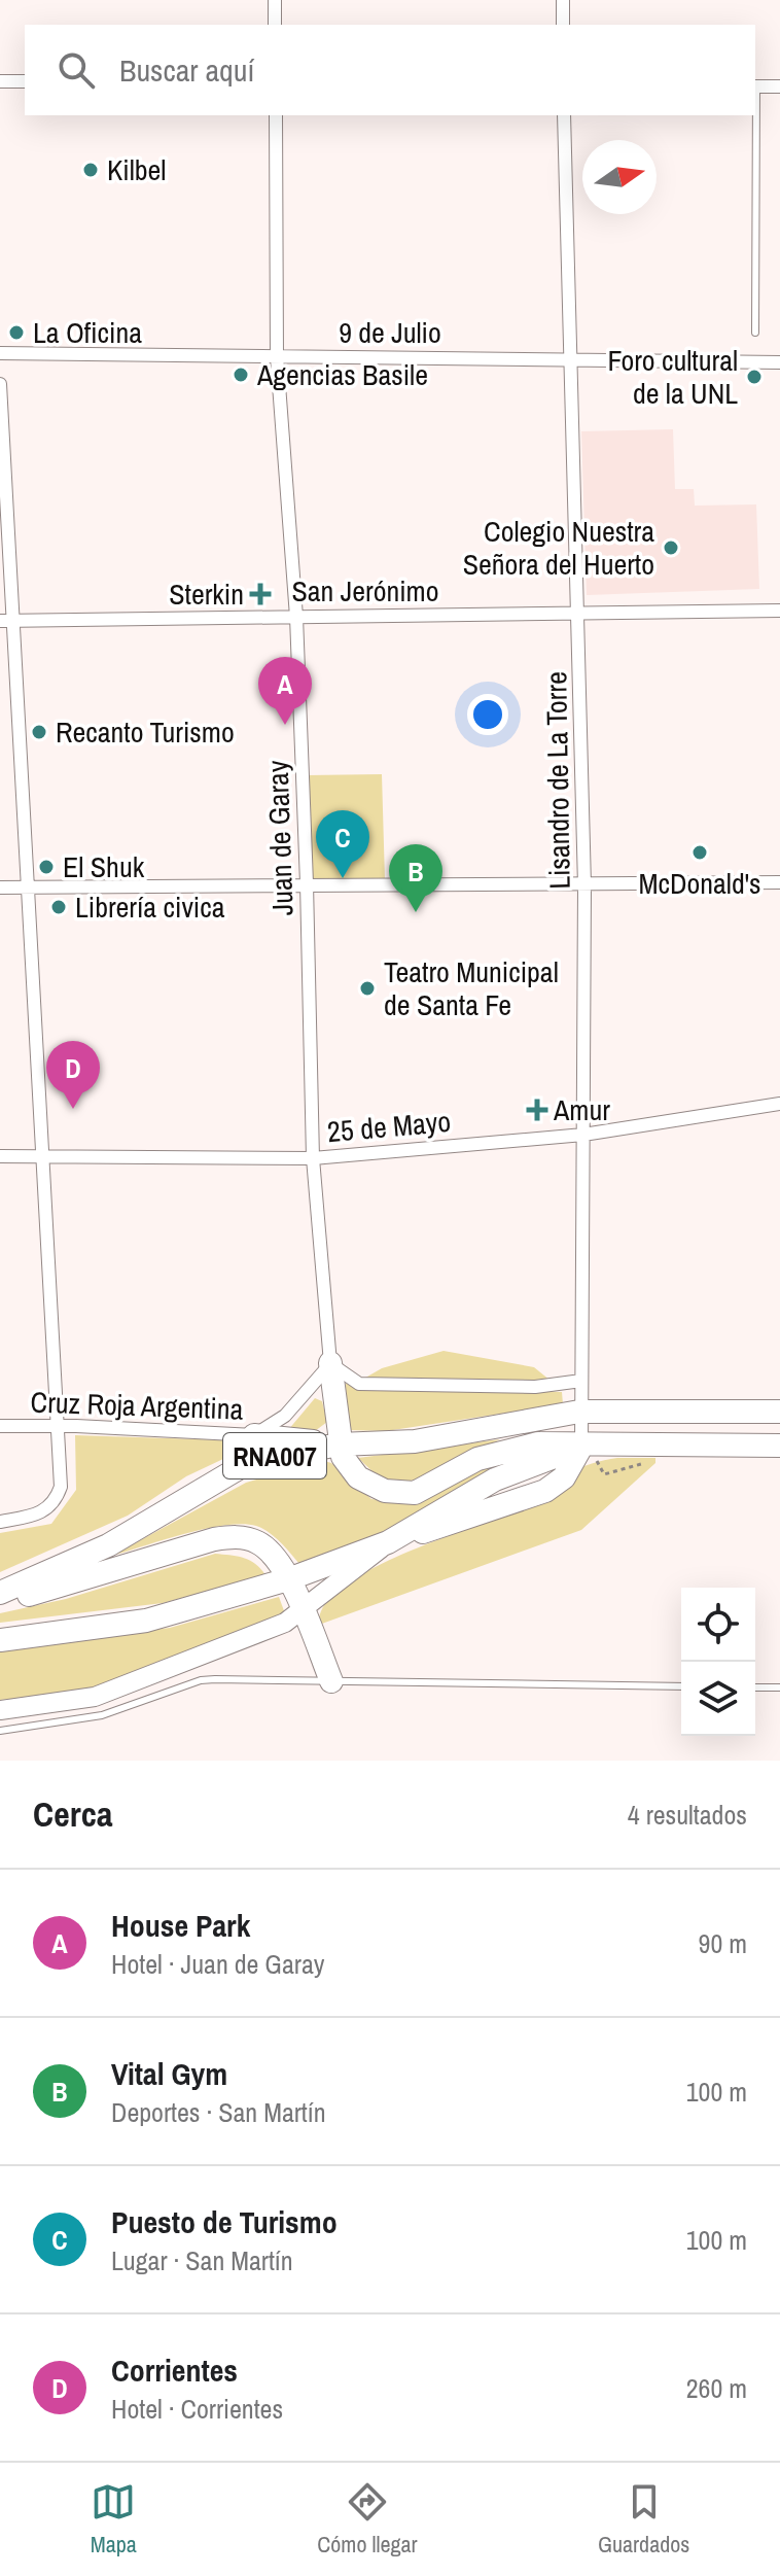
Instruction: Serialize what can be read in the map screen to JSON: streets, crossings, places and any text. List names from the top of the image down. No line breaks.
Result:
{"streets":{"highway":["RNA007"],"street":["9 de Julio","San Jerónimo","Lisandro de La Torre","Juan de Garay","25 de Mayo","Cruz Roja Argentina"]},"crossings":[["9 de Julio","Lisandro de La Torre"],["9 de Julio","Juan de Garay"],["San Jerónimo","Lisandro de La Torre"],["San Jerónimo","Juan de Garay"],["Lisandro de La Torre","25 de Mayo"],["Lisandro de La Torre","RNA007"],["Juan de Garay","25 de Mayo"],["Juan de Garay","Cruz Roja Argentina"]],"places":{"other":["Kilbel","La Oficina","Agencias Basile","Foro cultural de la UNL","Colegio Nuestra Señora del Huerto","Recanto Turismo","McDonald's","El Shuk","Librería civica","Teatro Municipal de Santa Fe"],"health":["Sterkin","Amur"]},"north":"right","page":{"search":"Buscar aquí","pins":["A","C","B","D"],"heading":["Cerca","4 resultados"],"list":[{"mark":"A","name":"House Park","note":"Hotel · Juan de Garay","value":"90 m"},{"mark":"B","name":"Vital Gym","note":"Deportes · San Martín","value":"100 m"},{"mark":"C","name":"Puesto de Turismo","note":"Lugar · San Martín","value":"100 m"},{"mark":"D","name":"Corrientes","note":"Hotel · Corrientes","value":"260 m"}],"nav":["Mapa","Cómo llegar","Guardados"]}}
